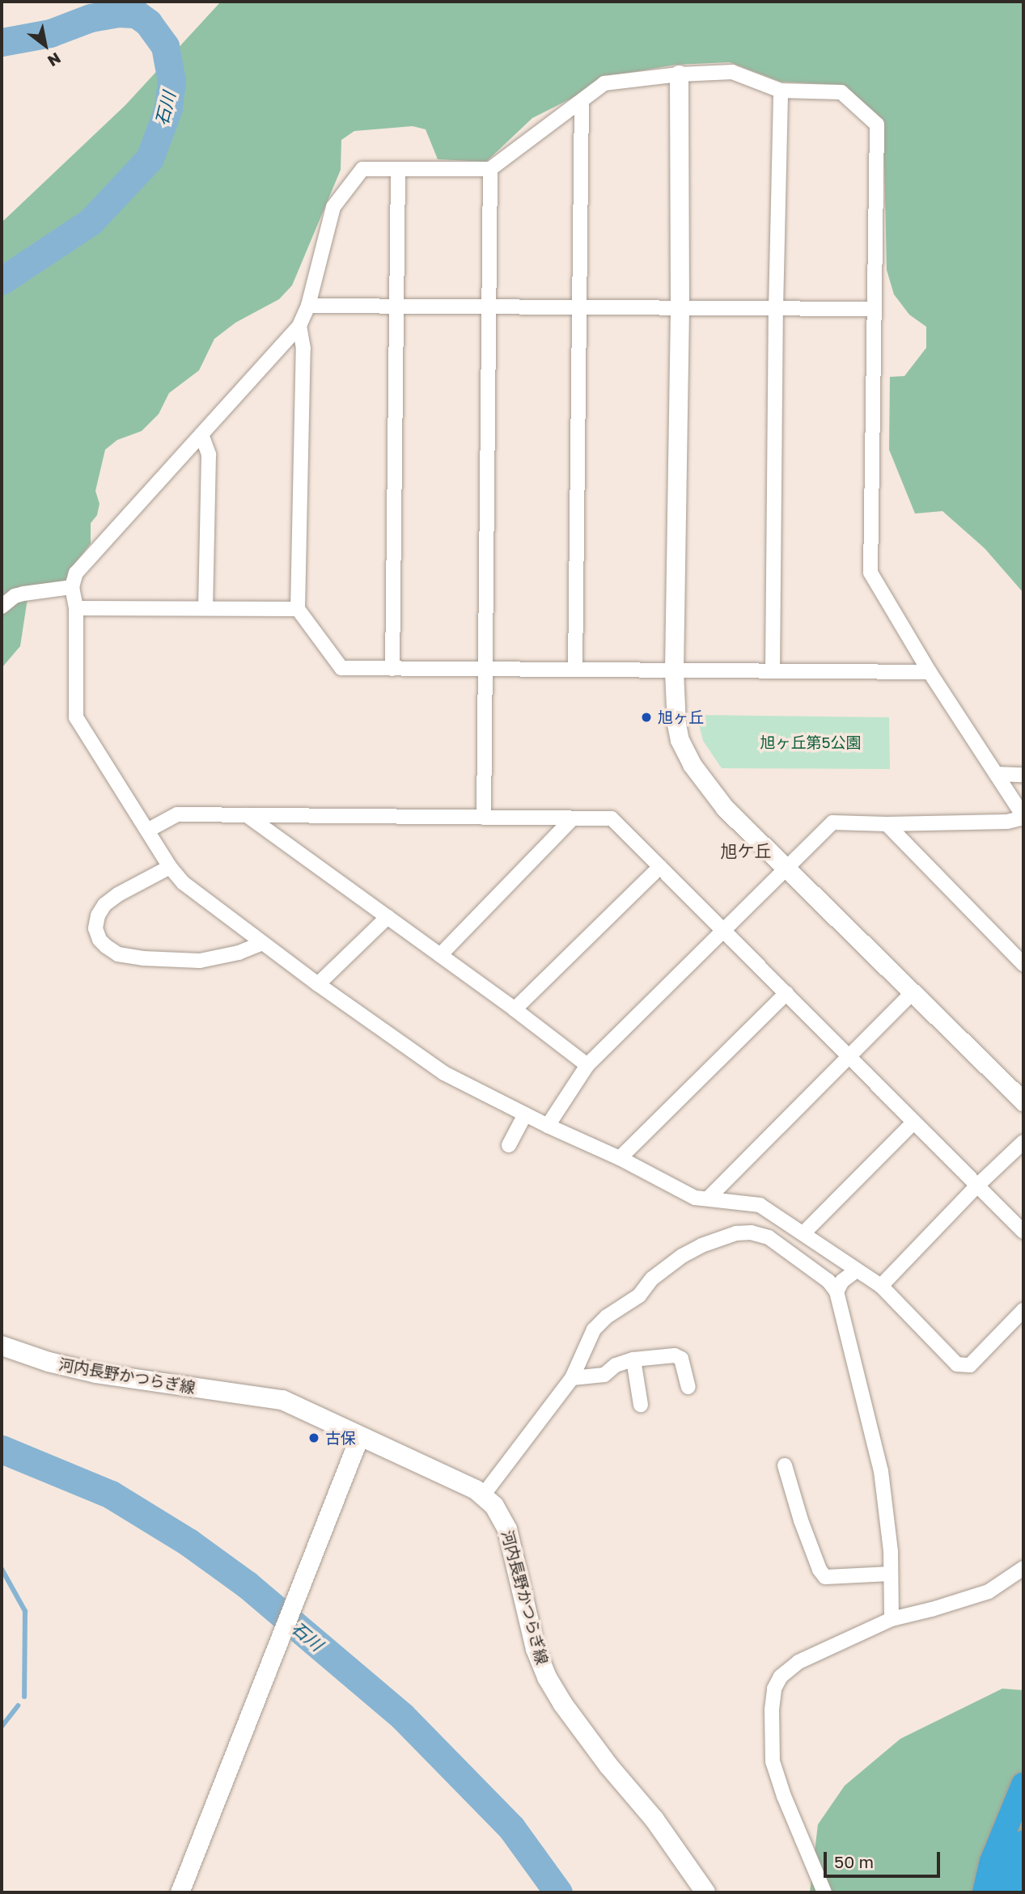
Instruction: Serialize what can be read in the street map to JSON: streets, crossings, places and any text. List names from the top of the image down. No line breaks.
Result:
{"streets":{"main road":["河内長野かつらぎ線"]},"districts":["旭ケ丘"],"water":["石川"],"parks":["旭ヶ丘第5公園"],"places":["旭ヶ丘","古保"],"scale_bar":"50 m","north":"bottom right"}
